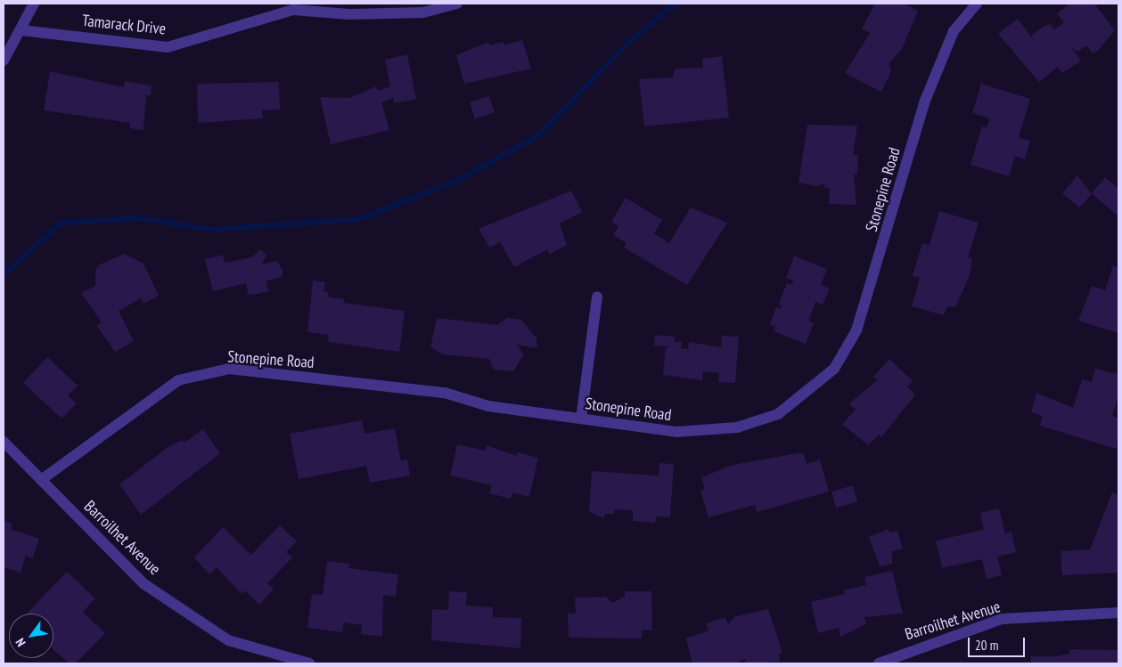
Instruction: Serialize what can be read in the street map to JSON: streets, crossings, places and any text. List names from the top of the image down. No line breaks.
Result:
{"streets":{"street":["Tamarack Drive","Stonepine Road","Barroilhet Avenue"]},"crossings":[["Stonepine Road","Barroilhet Avenue"]],"scale_bar":"20 m","north":"bottom left"}
